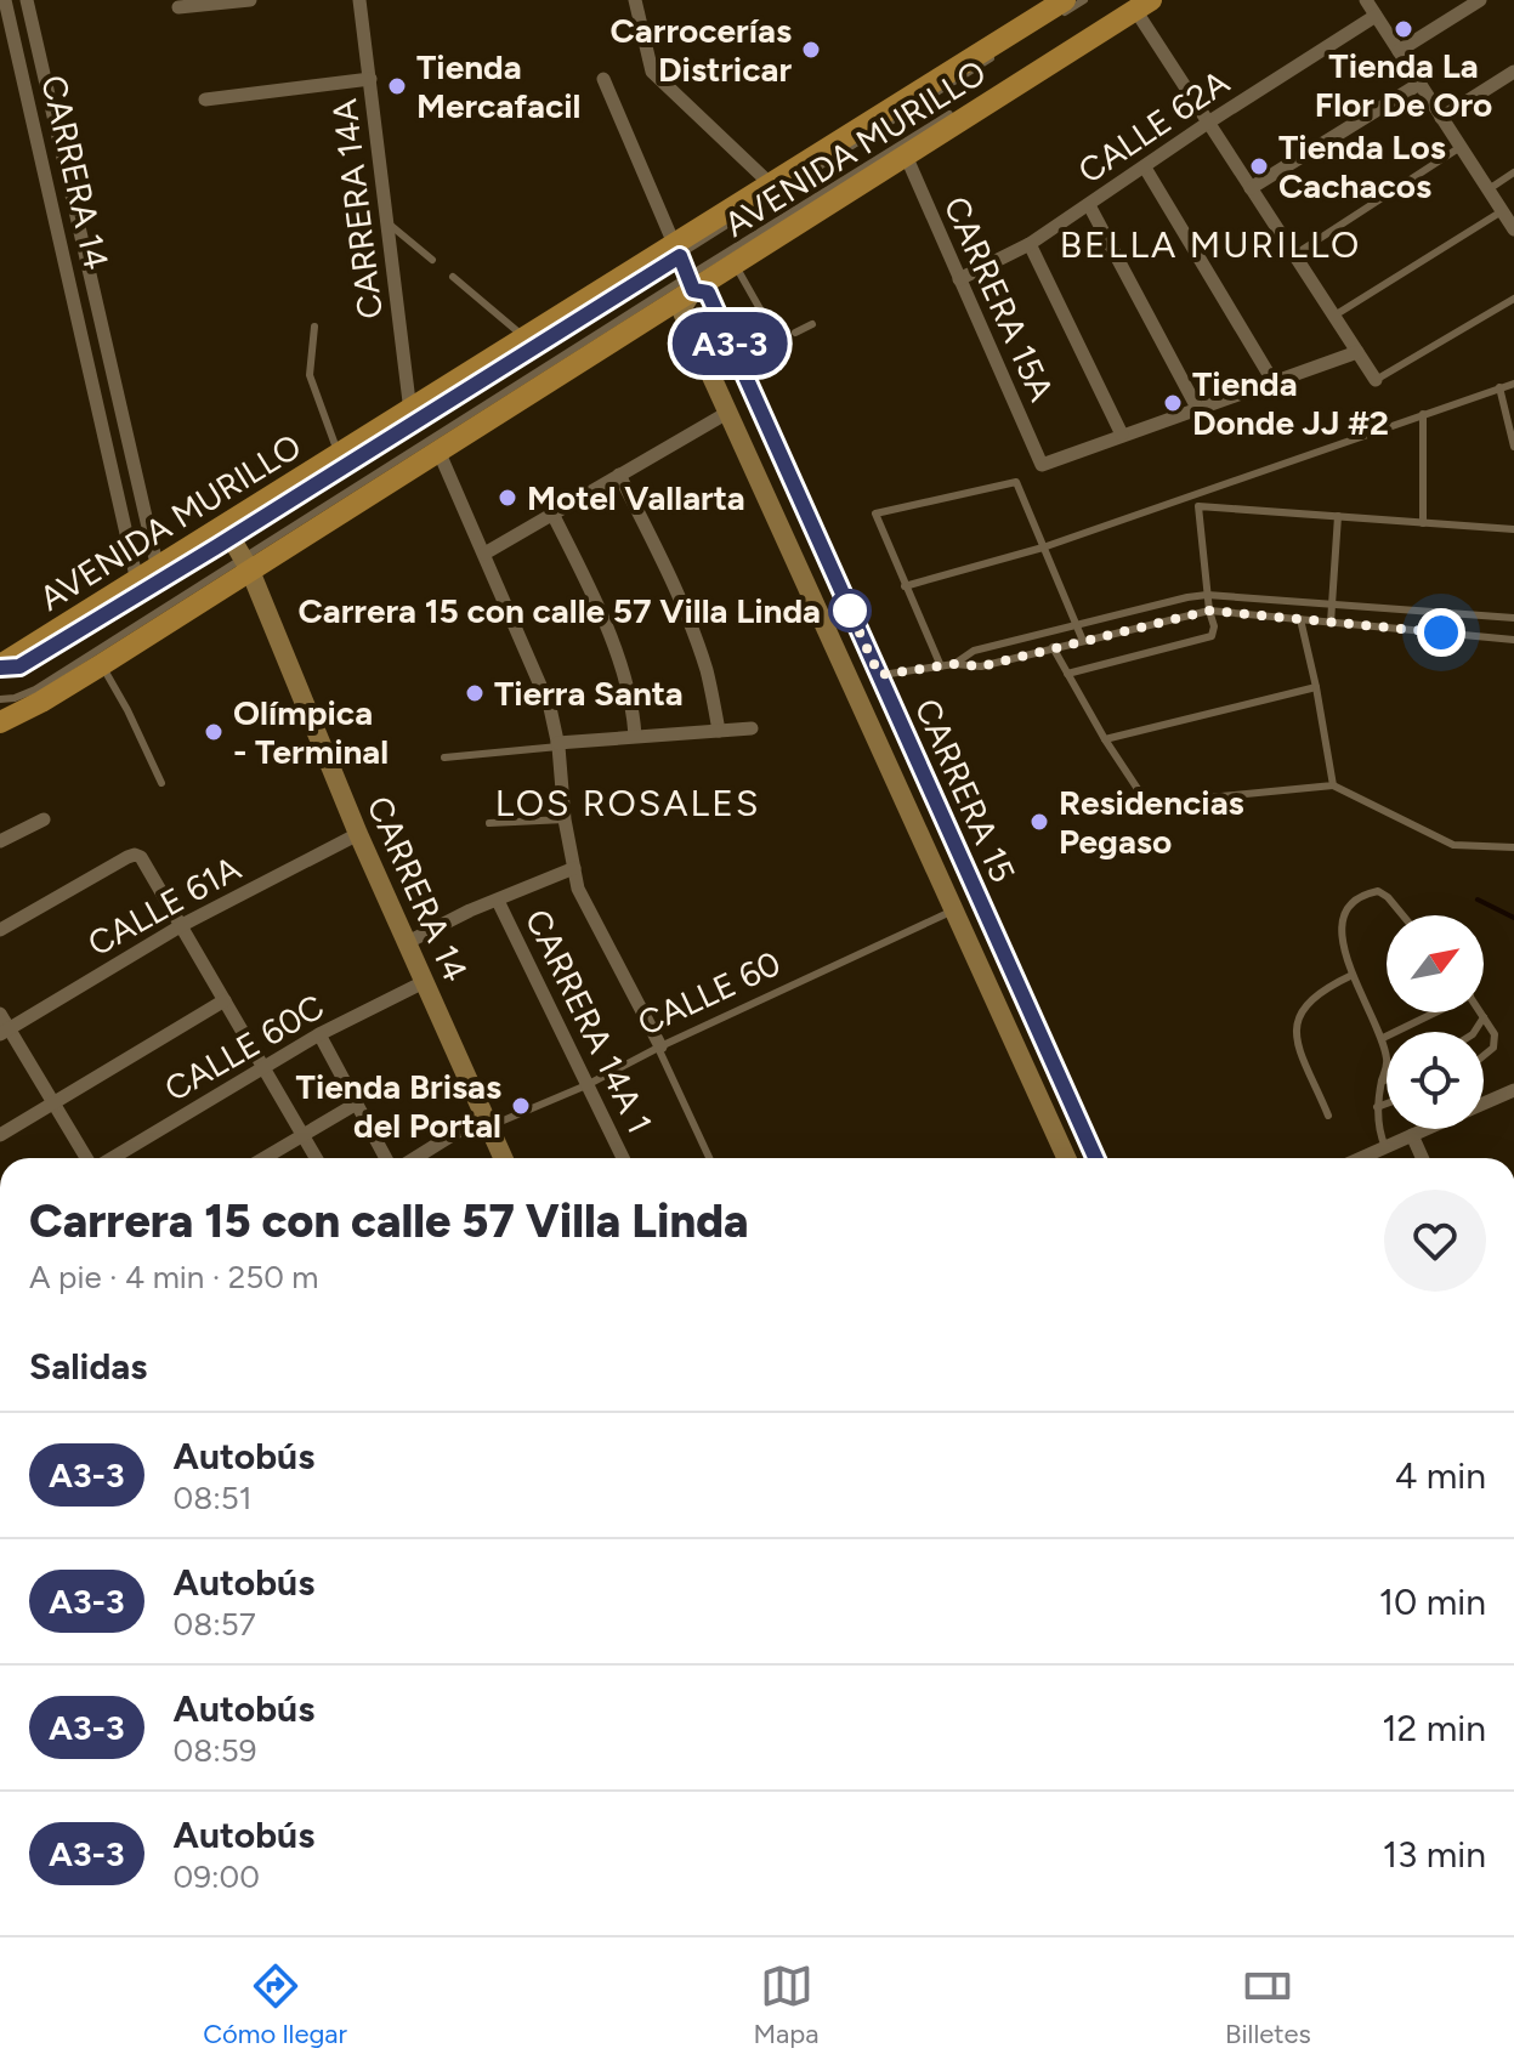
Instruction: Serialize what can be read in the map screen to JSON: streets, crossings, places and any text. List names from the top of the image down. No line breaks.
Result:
{"streets":{"main road":["AVENIDA MURILLO","CARRERA 14","CARRERA 15"],"street":["CALLE 62A","CARRERA 14A","CARRERA 15A","CALLE 61A","CALLE 60","CARRERA 14A 1","CALLE 60C"]},"crossings":[["CALLE 62A","CARRERA 15A"],["AVENIDA MURILLO","CARRERA 14"],["AVENIDA MURILLO","CARRERA 14A"],["AVENIDA MURILLO","CARRERA 15A"],["AVENIDA MURILLO","CARRERA 15"],["CARRERA 14","CALLE 61A"],["CARRERA 14","CALLE 60"],["CARRERA 14","CALLE 60C"],["CARRERA 15","CALLE 60"],["CALLE 60","CARRERA 14A 1"]],"districts":["BELLA MURILLO","LOS ROSALES"],"places":["Tienda La Flor De Oro","Carrocerías Districar","Tienda Mercafacil","Tienda Los Cachacos","Tienda Donde JJ #2","Motel Vallarta","Carrera 15 con calle 57 Villa Linda","Tierra Santa","Olímpica - Terminal","Residencias Pegaso","Tienda Brisas del Portal"],"lines":["bus line A3-3"],"north":"top right","page":{"on_map":"A3-3","heading":[["Carrera 15 con calle 57 Villa Linda","A pie · 4 min · 250 m"],"Salidas"],"list":[{"mark":"A3-3","name":"Autobús","note":"08:51","value":"4 min"},{"mark":"A3-3","name":"Autobús","note":"08:57","value":"10 min"},{"mark":"A3-3","name":"Autobús","note":"08:59","value":"12 min"},{"mark":"A3-3","name":"Autobús","note":"09:00","value":"13 min"}],"tabs":["Cómo llegar","Mapa","Billetes"]}}
